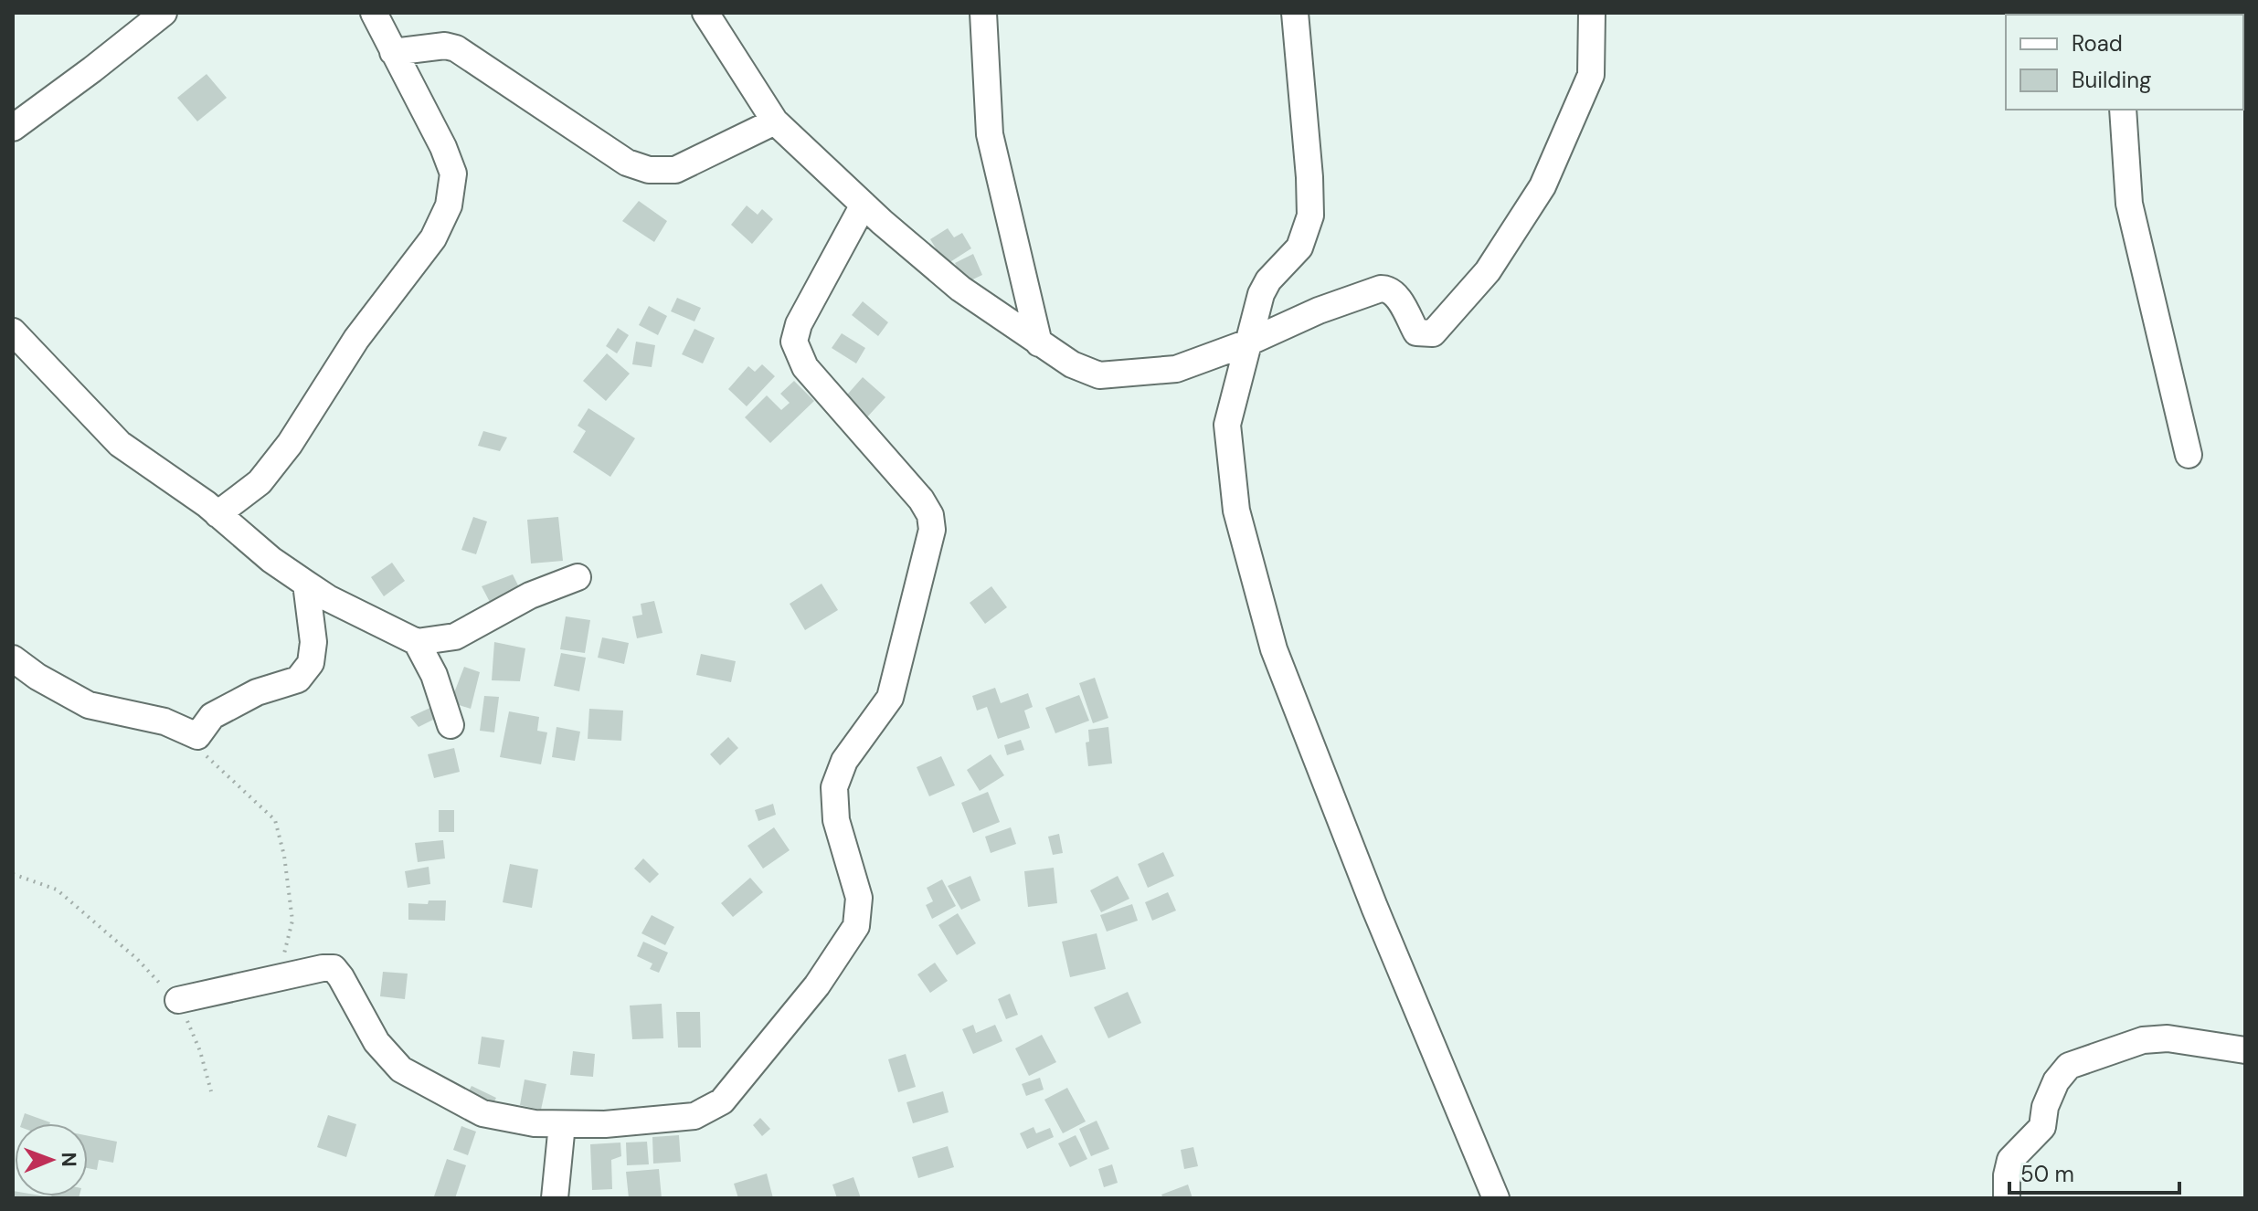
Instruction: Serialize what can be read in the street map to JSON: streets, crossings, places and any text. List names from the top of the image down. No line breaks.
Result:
{"legend":["Road","Building"],"scale_bar":"50 m","north":"right"}
